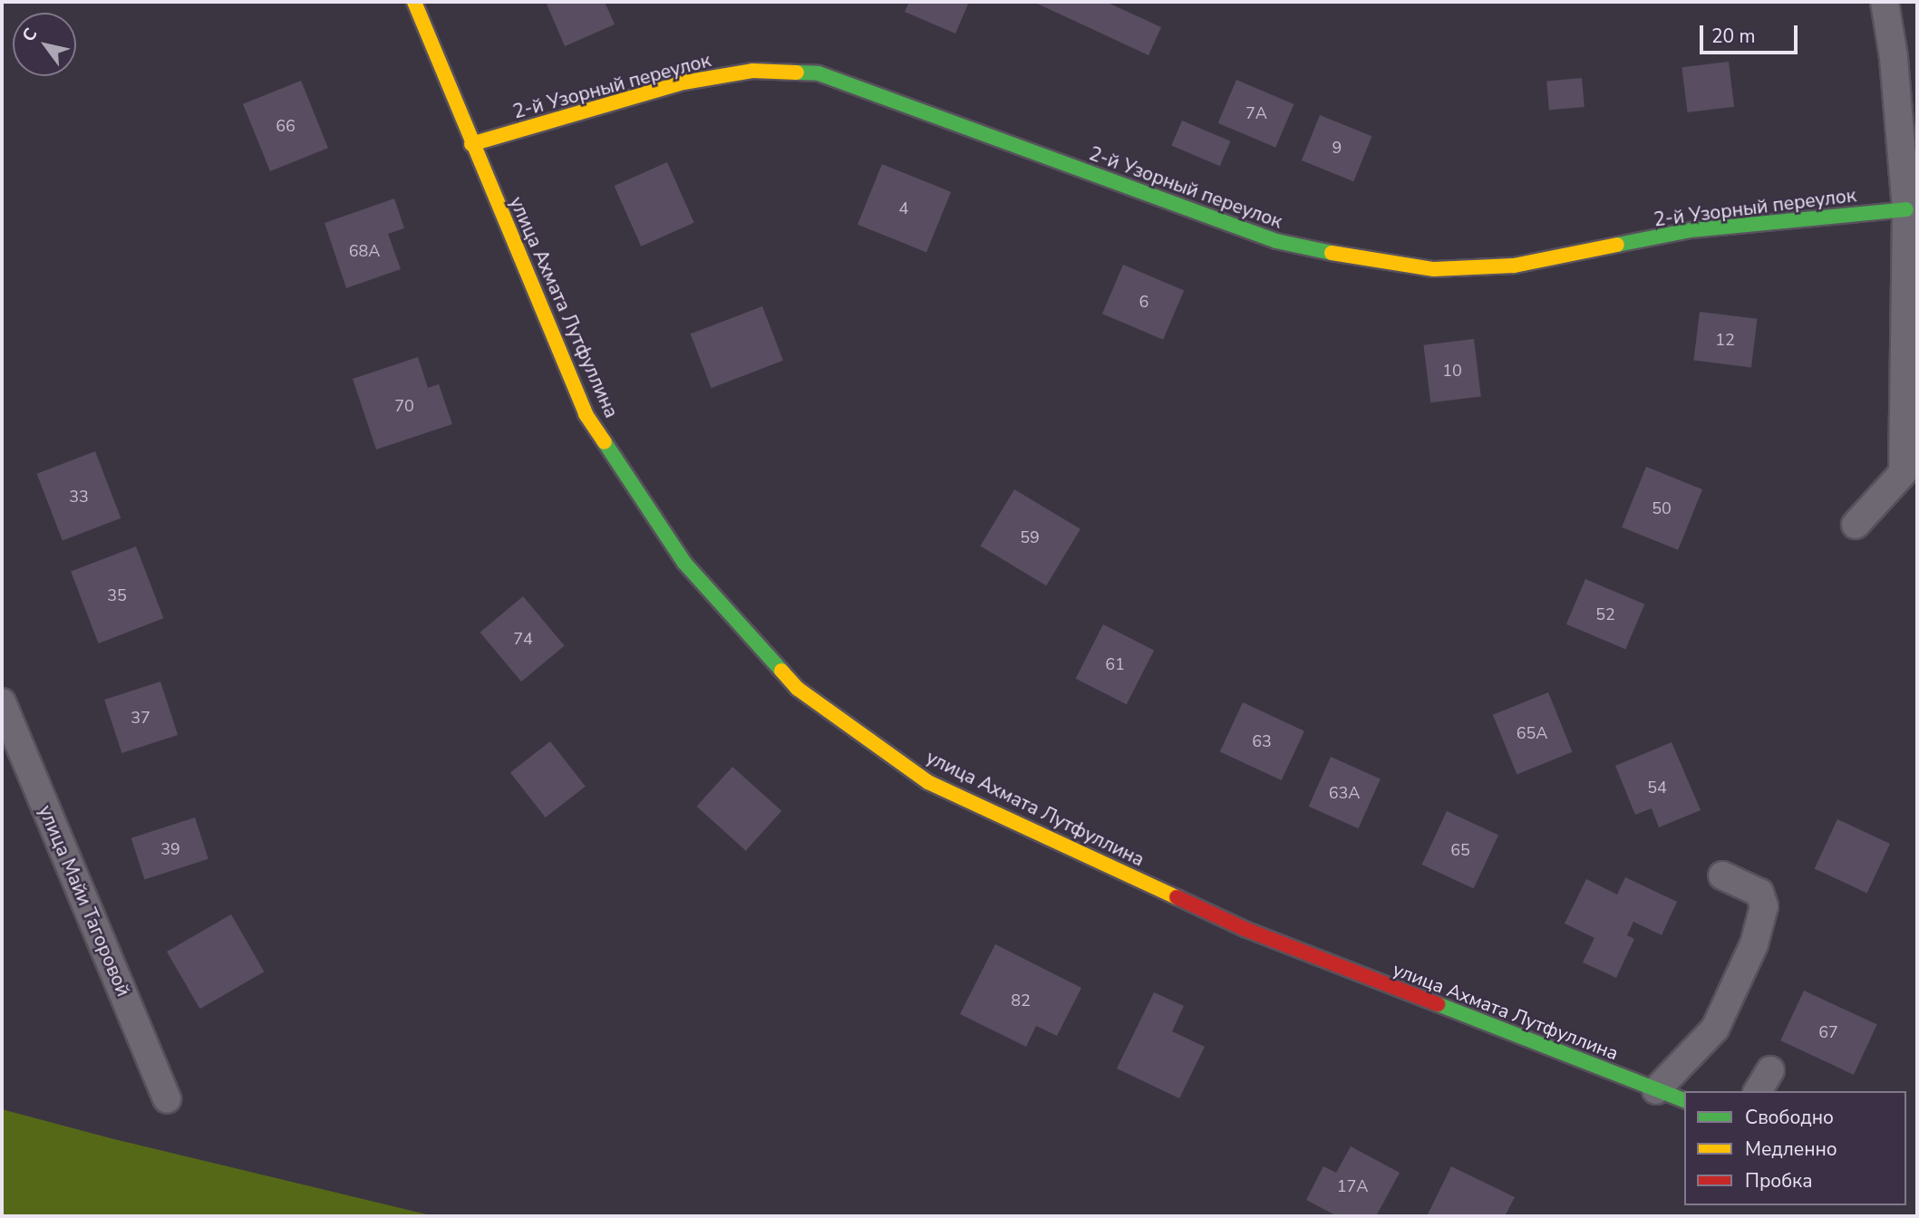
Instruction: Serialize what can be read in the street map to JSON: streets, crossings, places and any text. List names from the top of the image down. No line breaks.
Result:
{"streets":{"street":["2-й Узорный переулок","улица Ахмата Лутфуллина","улица Майи Тагоровой"]},"crossings":[["2-й Узорный переулок","улица Ахмата Лутфуллина"]],"house_numbers":["7А","66","9","4","68А","6","12","10","70","33","50","59","35","52","74","61","37","65А","63","54","63А","39","65","82","67","17А"],"legend":["Свободно","Медленно","Пробка"],"scale_bar":"20 m","north":"top left"}
